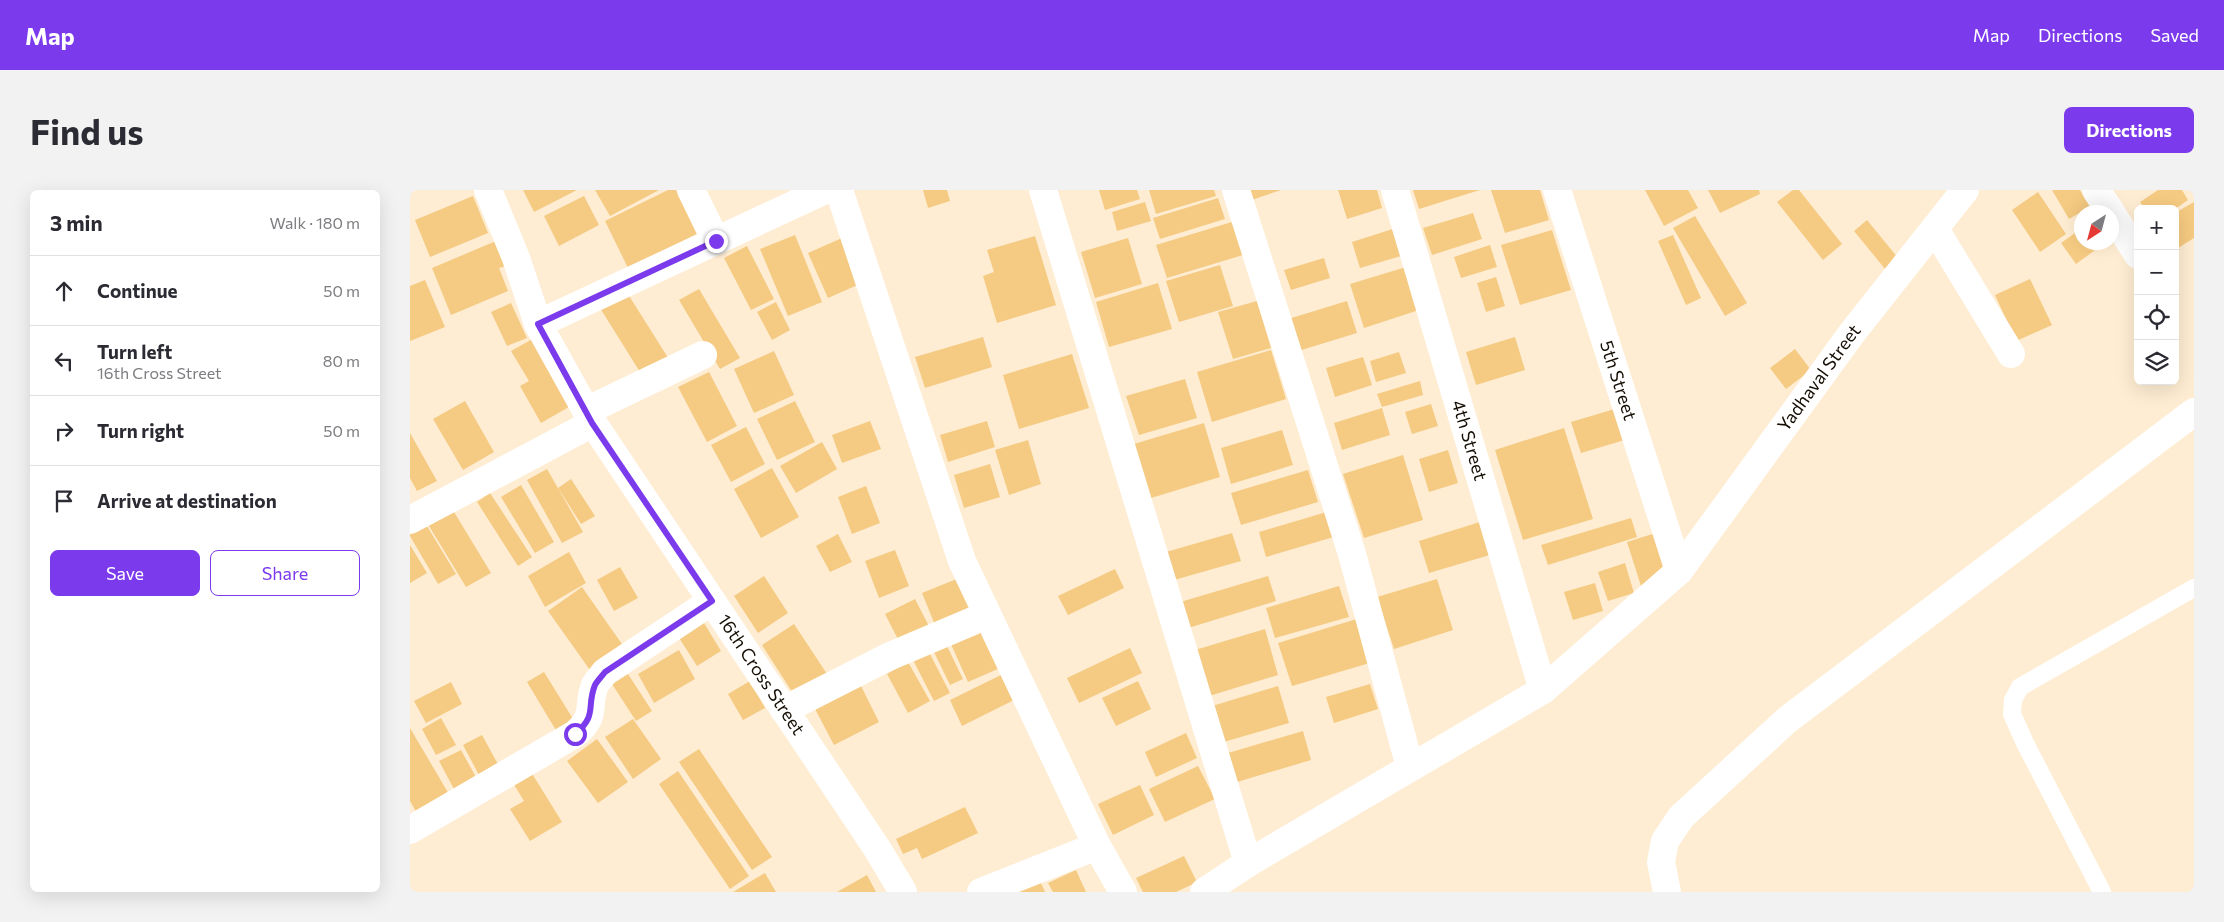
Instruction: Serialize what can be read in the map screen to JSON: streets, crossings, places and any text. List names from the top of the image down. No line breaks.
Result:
{"streets":{"street":["Yadhaval Street","5th Street","4th Street","16th Cross Street"]},"crossings":[["Yadhaval Street","5th Street"],["Yadhaval Street","4th Street"]],"north":"bottom left","page":{"header":"Map","nav":["Map","Directions","Saved"],"buttons":["Directions",["Save","Share"]],"title":"Find us","heading":["3 min","Walk · 180 m"],"map_buttons":["+","−"],"list":[["Continue","50 m"],["Turn left","16th Cross Street","80 m"],["Turn right","50 m"],"Arrive at destination"]}}
